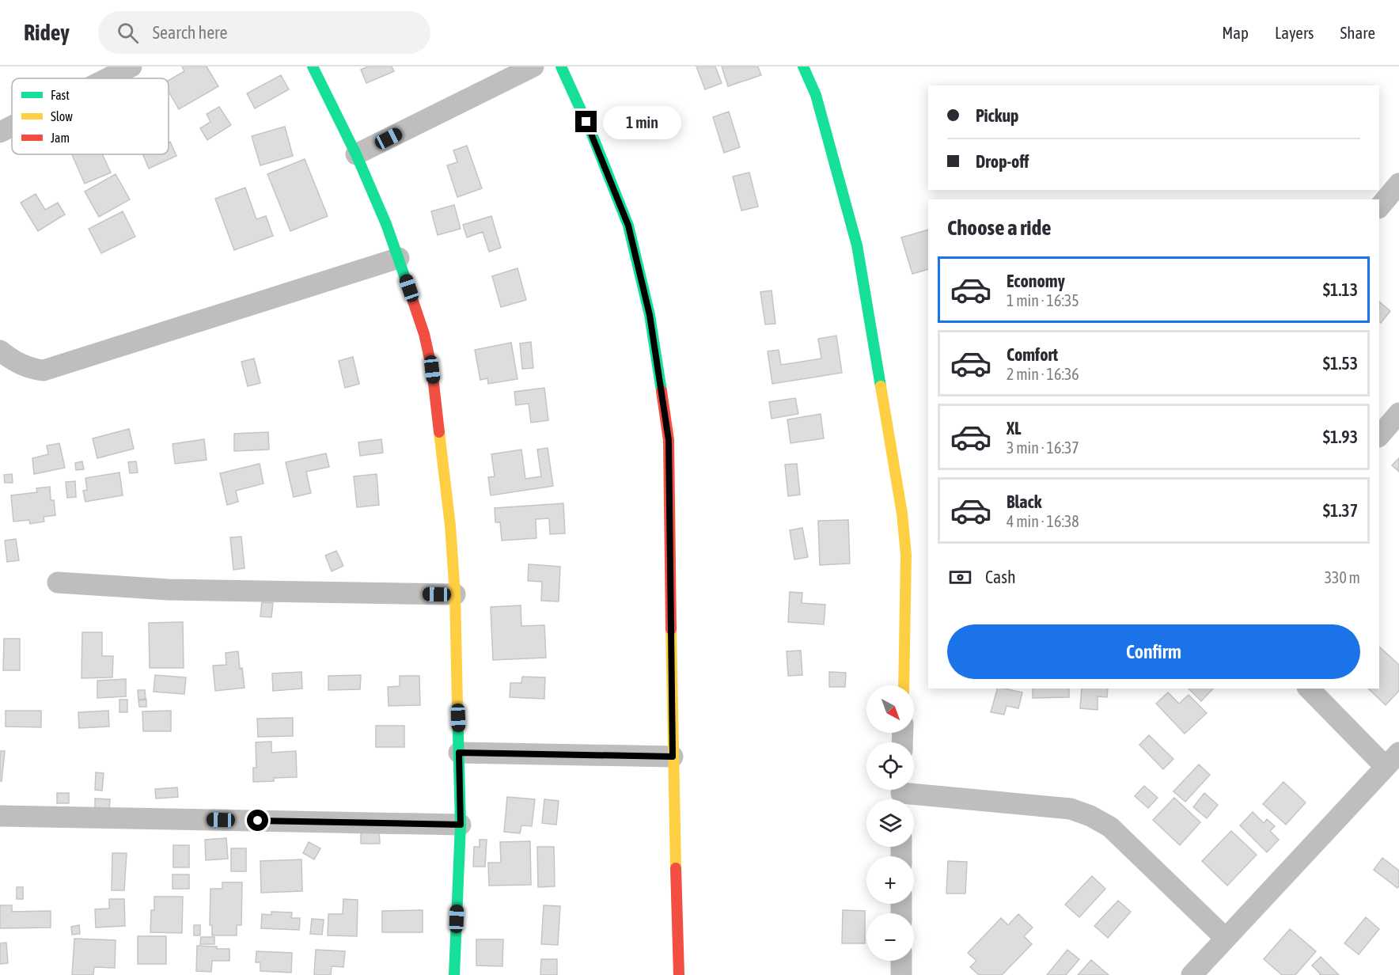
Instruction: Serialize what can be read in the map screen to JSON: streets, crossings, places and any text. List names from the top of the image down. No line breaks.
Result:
{"legend":["Fast","Slow","Jam"],"north":"bottom right","page":{"header":"Ridey","search":"Search here","nav":["Map","Layers","Share"],"banner":["Pickup","Drop-off"],"bubble":"1 min","heading":"Choose a ride","list":[{"name":"Economy","note":"1 min · 16:35","value":"$1.13"},{"name":"Comfort","note":"2 min · 16:36","value":"$1.53"},{"name":"XL","note":"3 min · 16:37","value":"$1.93"},{"name":"Black","note":"4 min · 16:38","value":"$1.37"}],"pay":["Cash","330 m"],"buttons":"Confirm","map_buttons":["+","−"]}}
